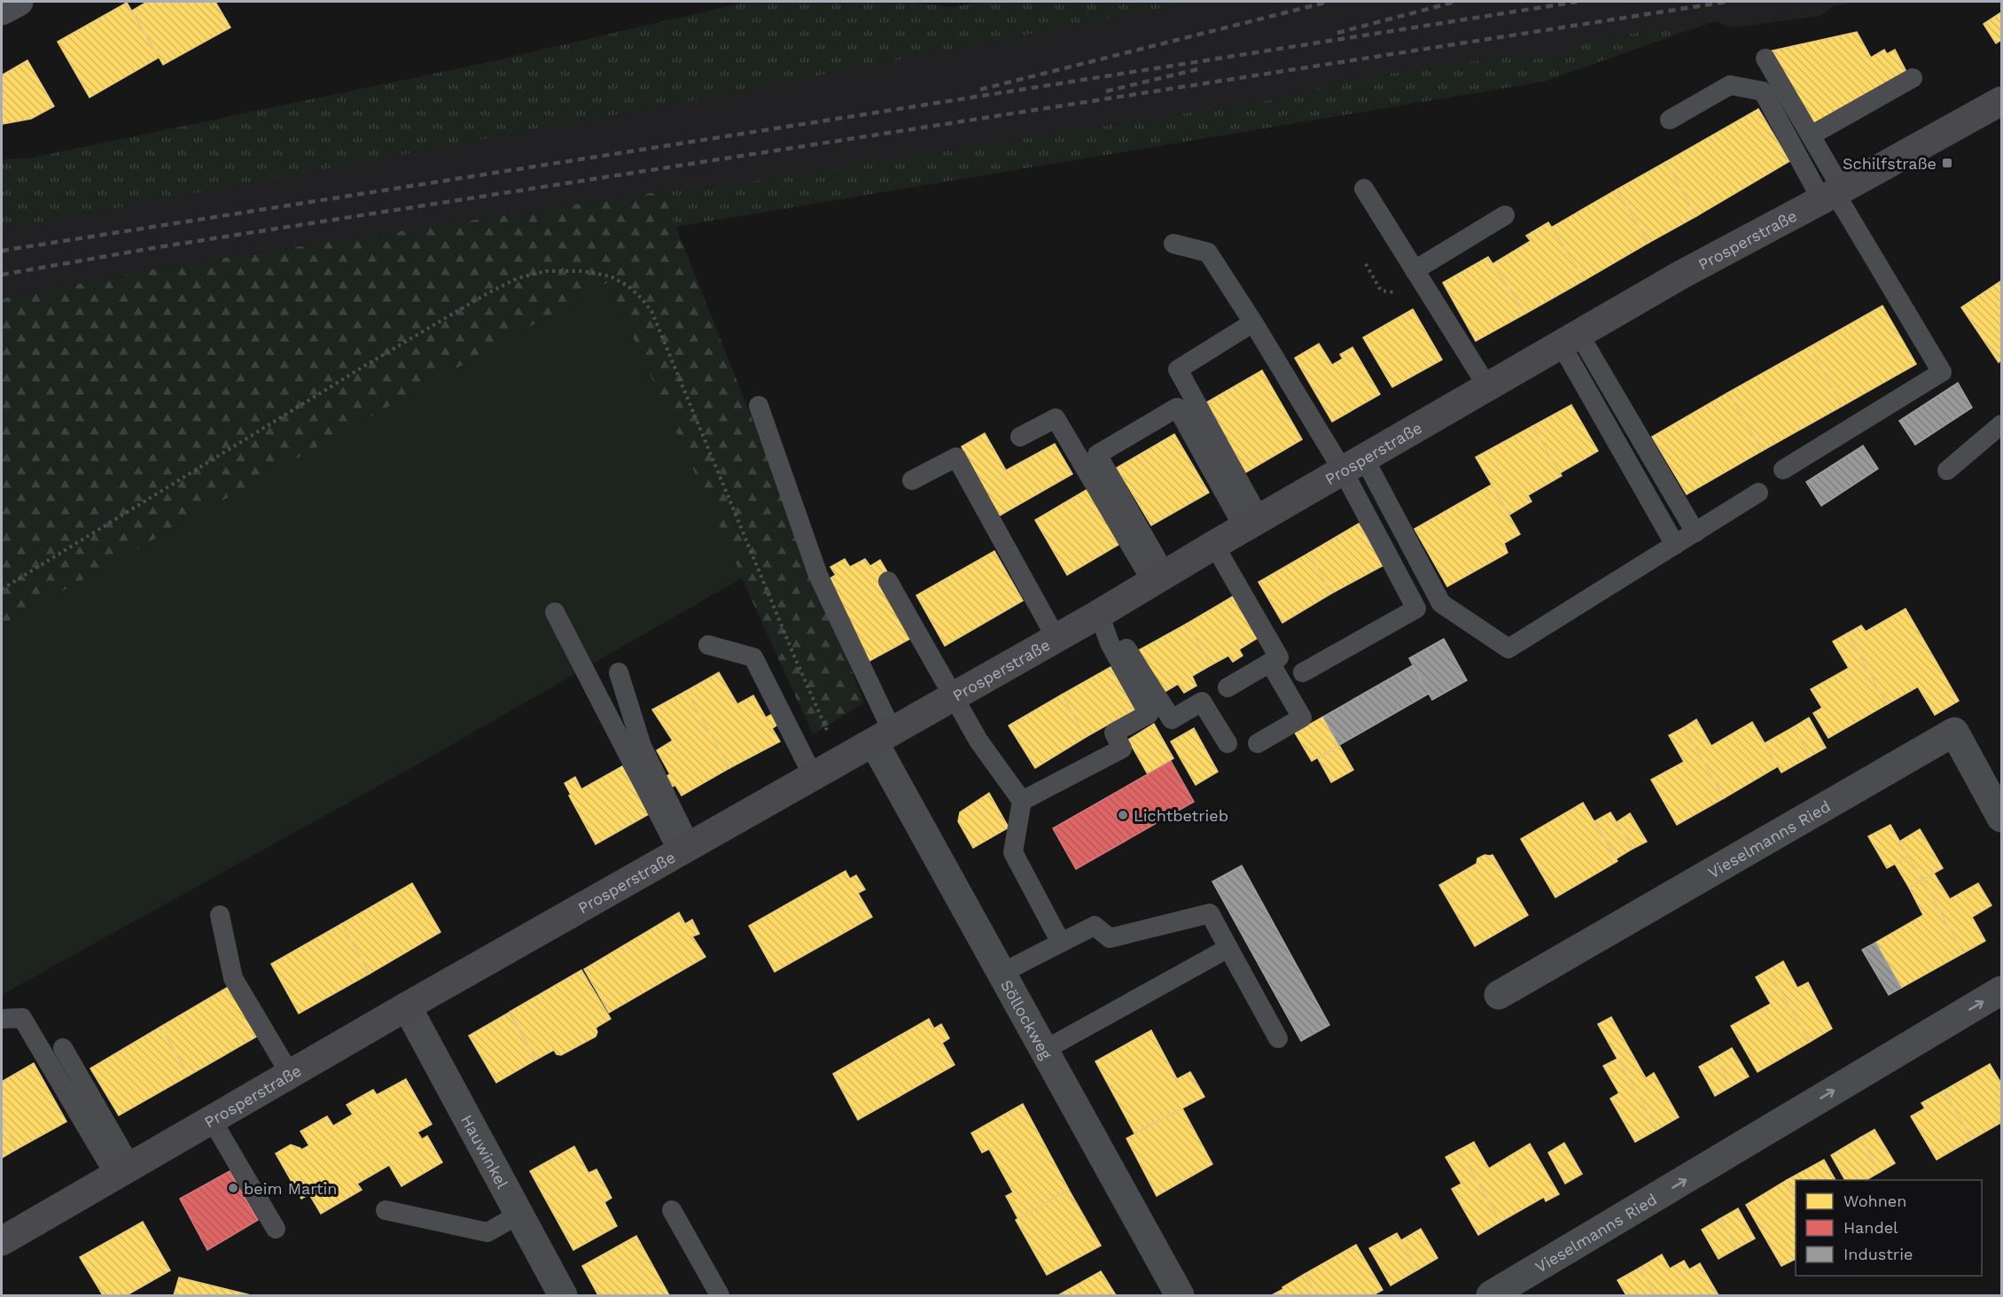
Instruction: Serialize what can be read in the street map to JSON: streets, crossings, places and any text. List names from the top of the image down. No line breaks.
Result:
{"streets":{"main road":["Prosperstraße"],"street":["Vieselmanns Ried","Söllockweg","Hauwinkel"]},"crossings":[["Prosperstraße","Söllockweg"],["Prosperstraße","Hauwinkel"]],"one_way":["Vieselmanns Ried"],"places":{"transit":["Schilfstraße"],"other":["Lichtbetrieb","beim Martin"]},"legend":["Wohnen","Handel","Industrie"]}
